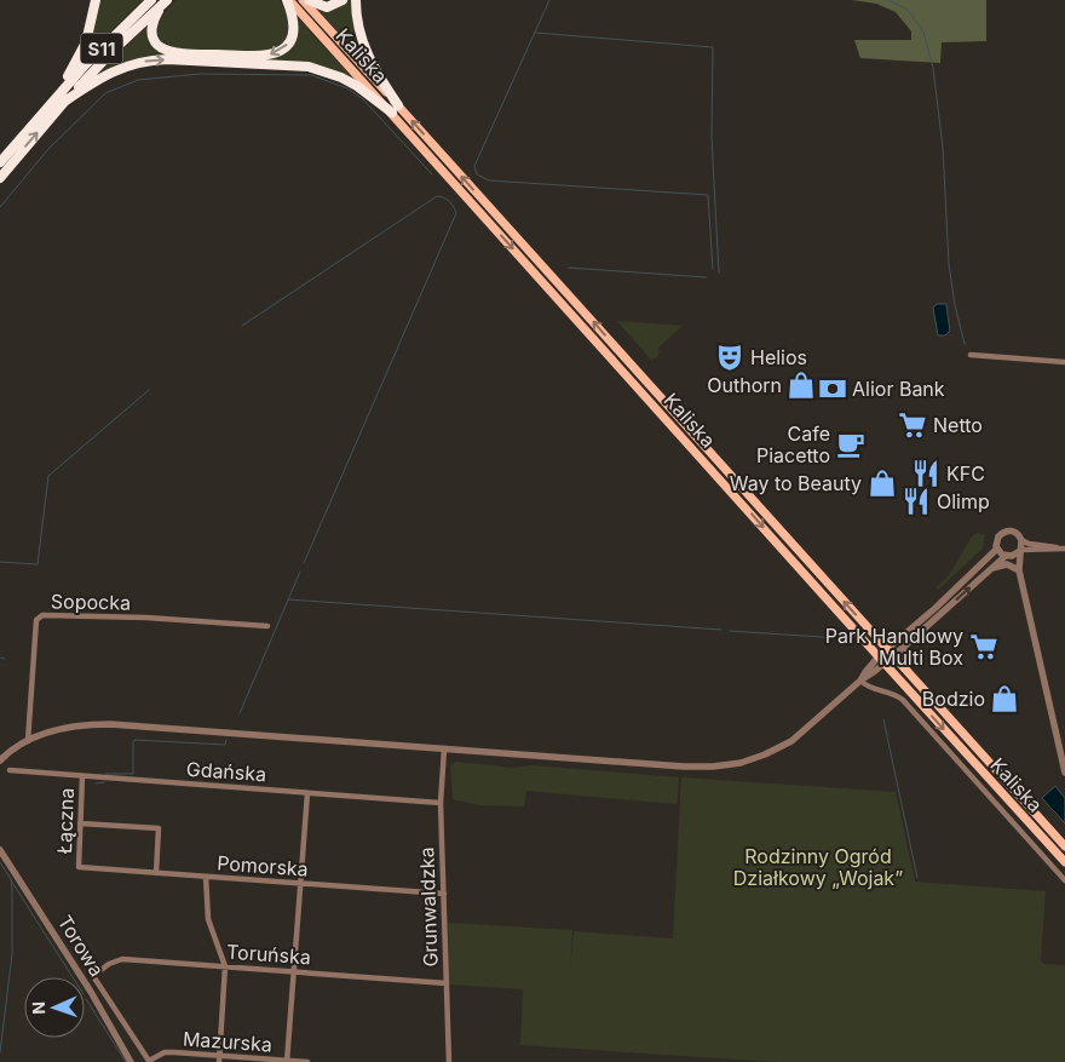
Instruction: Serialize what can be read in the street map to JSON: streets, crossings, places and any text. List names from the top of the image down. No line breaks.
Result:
{"streets":{"highway":["S11"],"main road":["Kaliska"],"street":["Sopocka","Gdańska","Łączna","Pomorska","Grunwaldzka","Torowa","Toruńska","Mazurska"]},"crossings":[["Gdańska","Łączna"],["Gdańska","Grunwaldzka"],["Łączna","Pomorska"],["Pomorska","Grunwaldzka"],["Grunwaldzka","Toruńska"],["Toruńska","Mazurska"]],"parks":["Rodzinny Ogród Działkowy „Wojak”"],"places":{"theatre":["Helios"],"shop":["Outhorn","Way to Beauty","Bodzio"],"bank":["Alior Bank"],"supermarket":["Netto","Park Handlowy Multi Box"],"cafe":["Cafe Piacetto"],"restaurant":["KFC","Olimp"]},"north":"left"}
